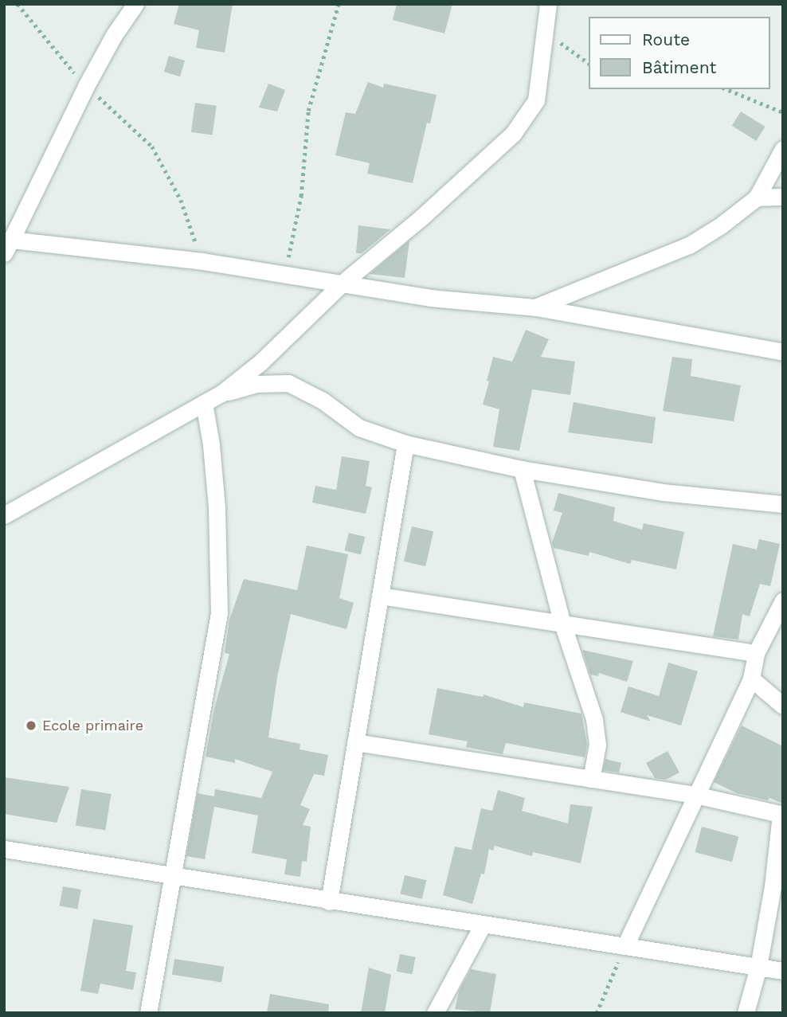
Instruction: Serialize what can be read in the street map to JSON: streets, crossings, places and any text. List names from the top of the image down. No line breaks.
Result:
{"places":["Ecole primaire"],"legend":["Route","Bâtiment"]}
